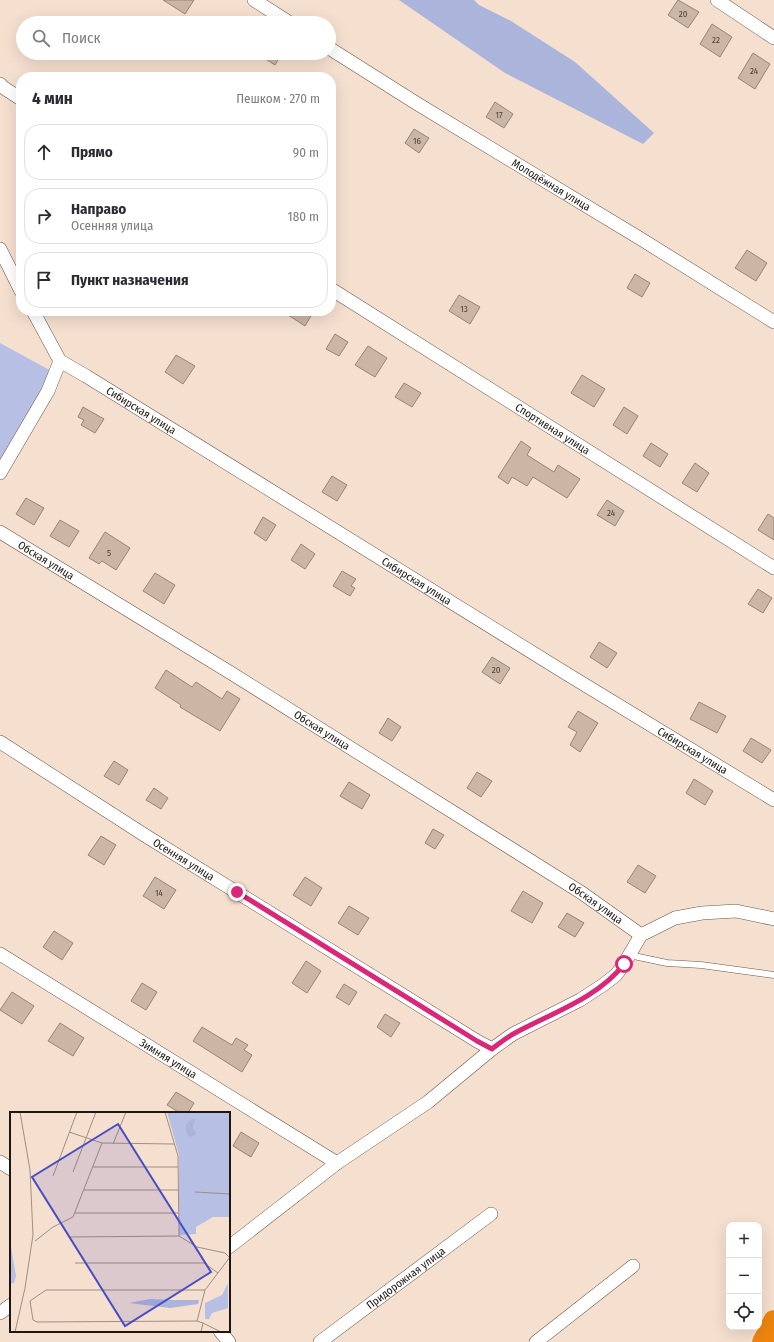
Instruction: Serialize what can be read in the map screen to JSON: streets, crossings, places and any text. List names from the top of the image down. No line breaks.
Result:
{"streets":{"street":["Молодёжная улица","Сибирская улица","Спортивная улица","Обская улица","Осенняя улица","Зимняя улица","Придорожная улица"]},"house_numbers":["20","22","24","17","16","13","24","5","20","14"],"page":{"search":"Поиск","heading":["4 мин","Пешком · 270 m"],"list":[["Прямо","90 m"],["Направо","Осенняя улица","180 m"],"Пункт назначения"],"map_buttons":["+","−"]}}
